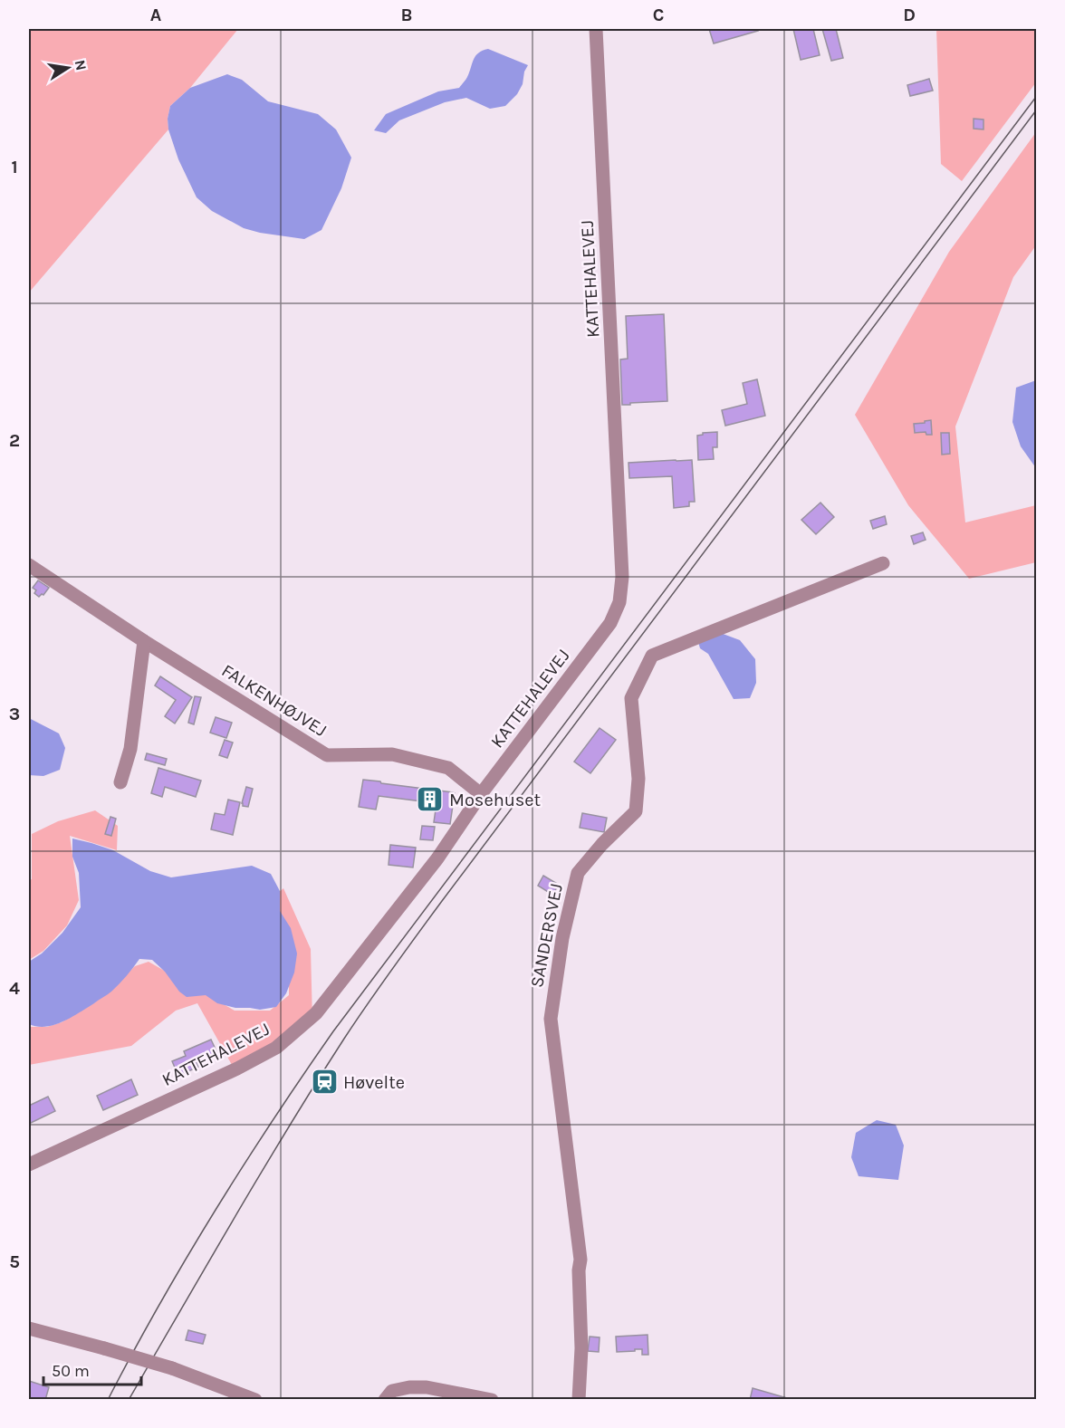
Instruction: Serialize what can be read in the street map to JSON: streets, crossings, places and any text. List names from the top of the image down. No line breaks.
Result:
{"streets":{"street":["KATTEHALEVEJ","FALKENHØJVEJ","SANDERSVEJ"]},"crossings":[["KATTEHALEVEJ","FALKENHØJVEJ"]],"places":{"building":["Mosehuset"],"station":["Høvelte"]},"scale_bar":"50 m","north":"right","grid":{"columns":["A","B","C","D"],"rows":["1","2","3","4","5"]}}
